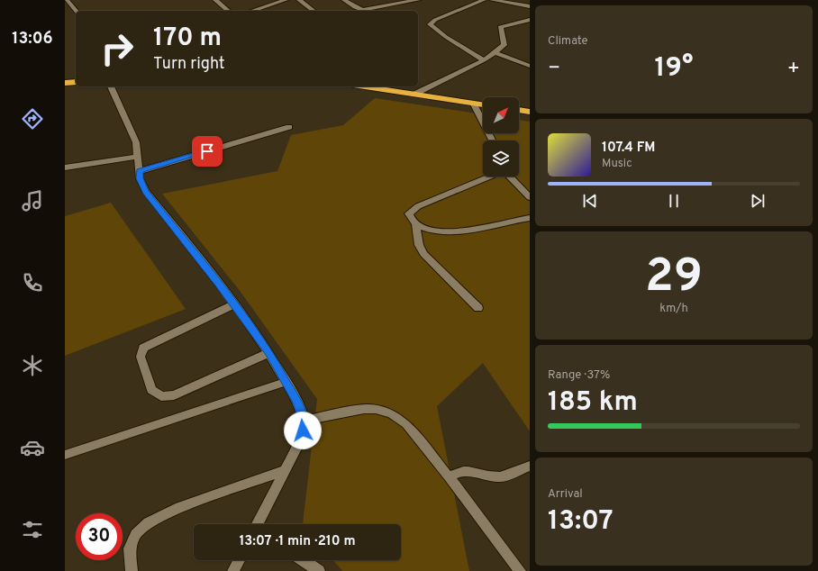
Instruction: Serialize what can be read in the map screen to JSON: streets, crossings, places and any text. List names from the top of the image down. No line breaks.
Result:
{"north":"top right","page":{"tabs":"13:06","tile":["Climate",["29","km/h"],["Range · 37%","185 km"],["Arrival","13:07"]],"turn":["170 m","Turn right"],"heat":["−","19°","+"],"song":["107.4 FM","Music"],"limit":"30","trip":"13:07 · 1 min · 210 m"}}
